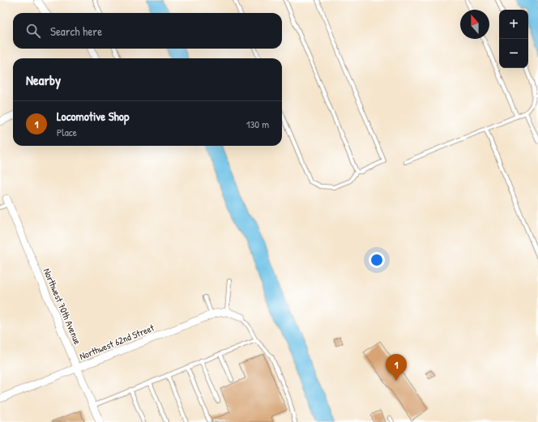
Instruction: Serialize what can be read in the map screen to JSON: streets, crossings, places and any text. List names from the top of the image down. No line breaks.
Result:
{"streets":{"street":["Northwest 70th Avenue","Northwest 62nd Street"]},"crossings":[["Northwest 70th Avenue","Northwest 62nd Street"]],"north":"top","page":{"map_buttons":["+","−"],"search":"Search here","heading":"Nearby","list":[{"mark":"1","name":"Locomotive Shop","note":"Place","value":"130 m"}],"pins":"1"}}
